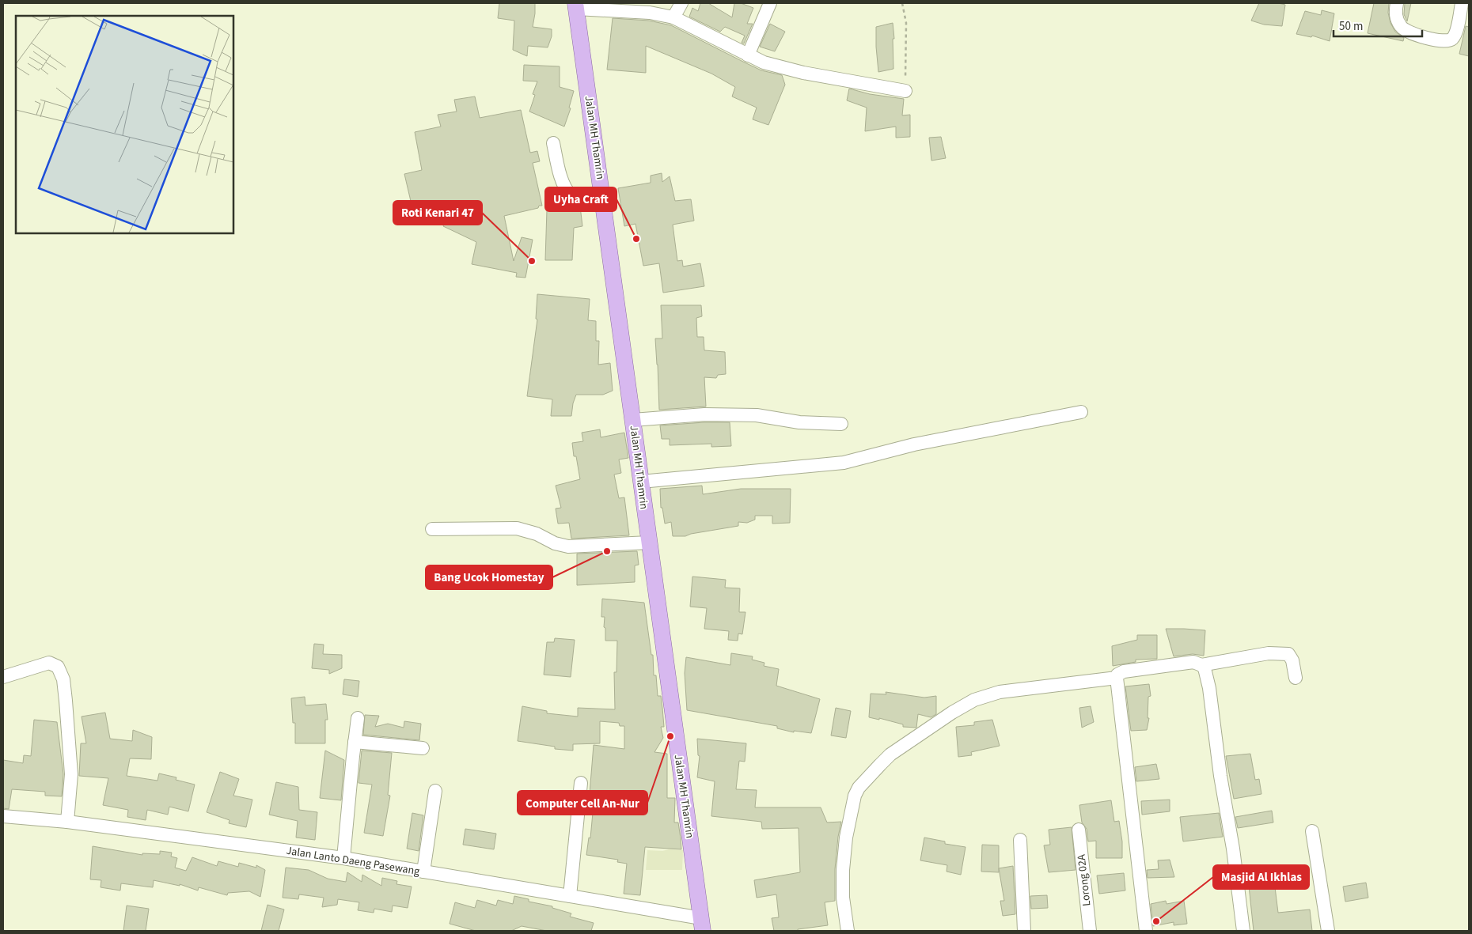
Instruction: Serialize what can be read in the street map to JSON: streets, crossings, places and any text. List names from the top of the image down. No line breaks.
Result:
{"streets":{"main road":["Jalan MH Thamrin"],"street":["Jalan Lanto Daeng Pasewang","Lorong 02A"]},"crossings":[["Jalan MH Thamrin","Jalan Lanto Daeng Pasewang"]],"places":["Uyha Craft","Roti Kenari 47","Bang Ucok Homestay","Computer Cell An-Nur","Masjid Al Ikhlas"],"scale_bar":"50 m"}
